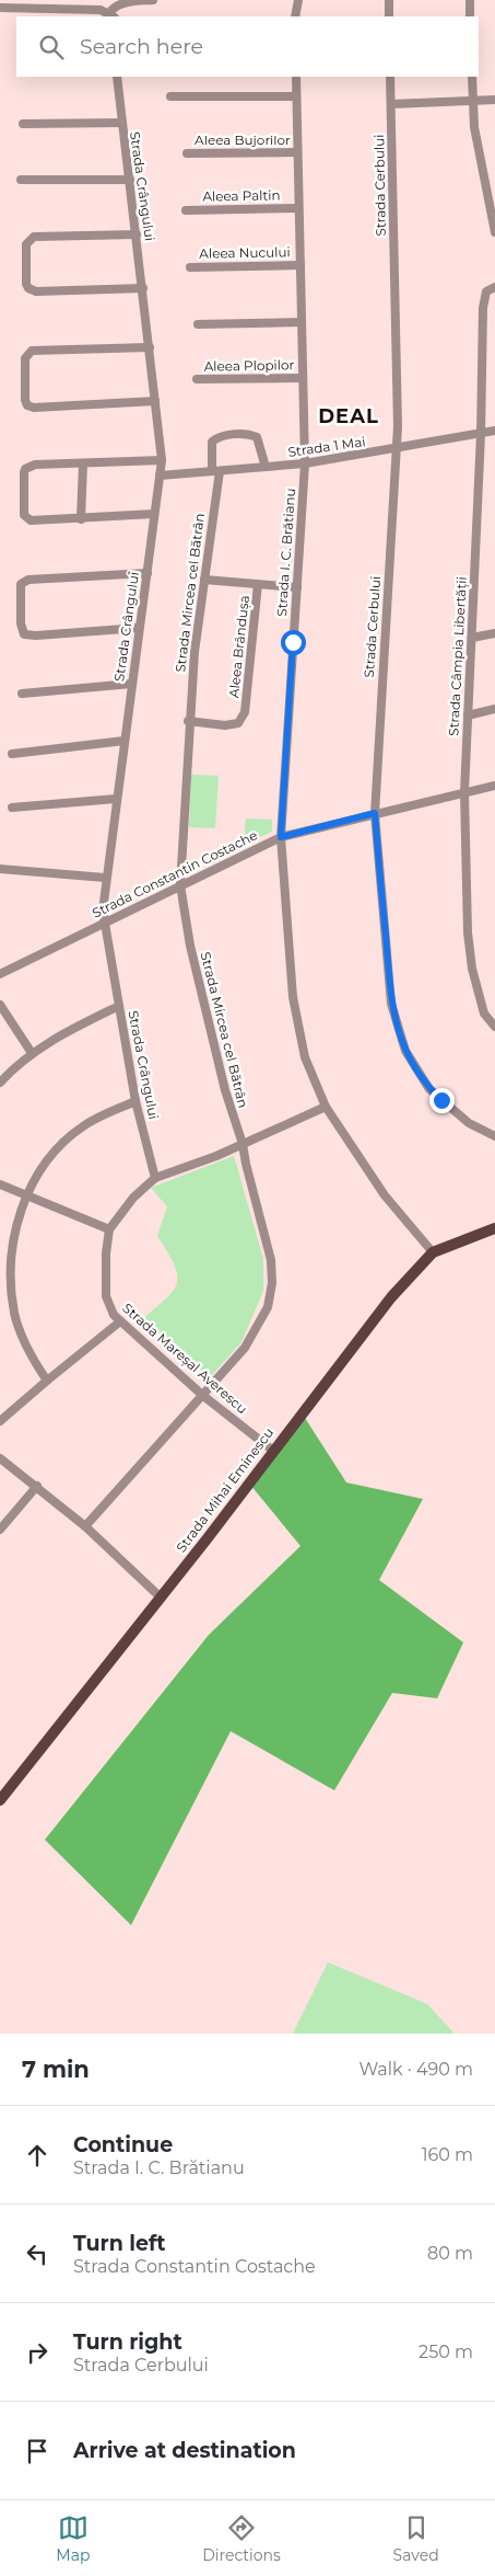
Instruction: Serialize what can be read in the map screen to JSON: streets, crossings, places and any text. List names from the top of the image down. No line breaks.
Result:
{"streets":{"main road":["Strada Mihai Eminescu"],"street":["Aleea Bujorilor","Strada Cerbului","Strada Crângului","Aleea Paltin","Aleea Nucului","Aleea Plopilor","Strada 1 Mai","Strada I. C. Brătianu","Strada Mircea cel Bătrân","Aleea Brândușa","Strada Câmpia Libertății","Strada Constantin Costache","Strada Mareșal Averescu"]},"crossings":[["Aleea Bujorilor","Strada I. C. Brătianu"],["Strada Cerbului","Strada 1 Mai"],["Strada Cerbului","Strada Constantin Costache"],["Strada Crângului","Strada 1 Mai"],["Strada Crângului","Strada Constantin Costache"],["Aleea Paltin","Strada I. C. Brătianu"],["Aleea Nucului","Strada I. C. Brătianu"],["Aleea Plopilor","Strada I. C. Brătianu"],["Strada 1 Mai","Strada I. C. Brătianu"],["Strada 1 Mai","Strada Mircea cel Bătrân"],["Strada 1 Mai","Strada Câmpia Libertății"],["Strada I. C. Brătianu","Aleea Brândușa"],["Strada I. C. Brătianu","Strada Constantin Costache"],["Strada I. C. Brătianu","Strada Mihai Eminescu"],["Strada Mircea cel Bătrân","Aleea Brândușa"],["Strada Mircea cel Bătrân","Strada Constantin Costache"],["Strada Mircea cel Bătrân","Strada Mareșal Averescu"],["Strada Câmpia Libertății","Strada Constantin Costache"],["Strada Mareșal Averescu","Strada Mihai Eminescu"]],"districts":["DEAL"],"page":{"search":"Search here","heading":["7 min","Walk · 490 m"],"list":[["Continue","Strada I. C. Brătianu","160 m"],["Turn left","Strada Constantin Costache","80 m"],["Turn right","Strada Cerbului","250 m"],"Arrive at destination"],"nav":["Map","Directions","Saved"]}}
